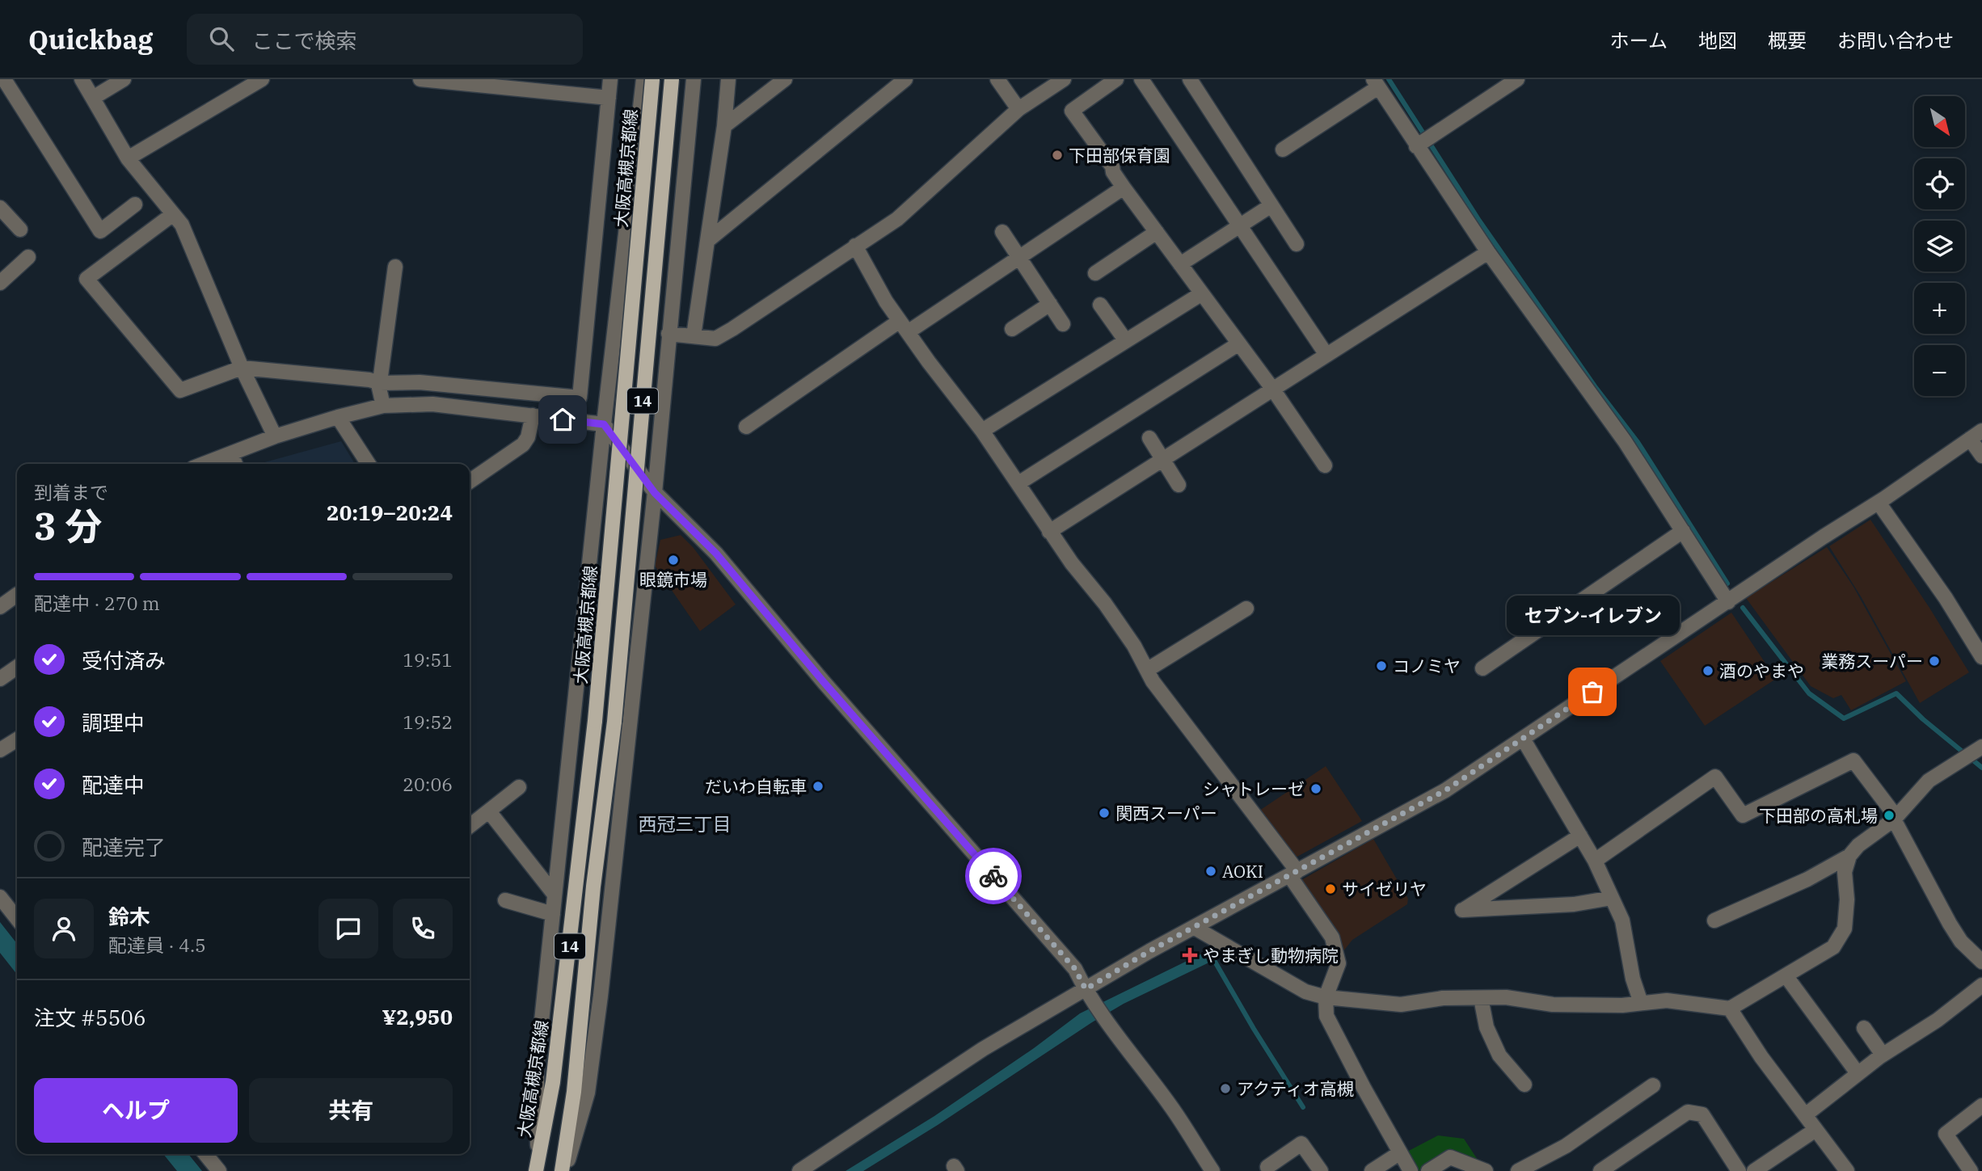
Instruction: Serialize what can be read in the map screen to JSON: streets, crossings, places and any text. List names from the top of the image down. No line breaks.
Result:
{"streets":{"main road":["大阪高槻京都線","14"]},"districts":["西冠三丁目"],"places":{"other":["下田部保育園","眼鏡市場","業務スーパー","コノミヤ","酒のやまや","セブン-イレブン","だいわ自転車","シャトレーゼ","関西スーパー","下田部の高札場","AOKI","サイゼリヤ","アクティオ高槻"],"health":["やまぎし動物病院"]},"north":"bottom right","page":{"header":"Quickbag","search":"ここで検索","nav":["ホーム","地図","概要","お問い合わせ"],"map_buttons":["+","−"],"heading":["3 分","到着まで","20:19–20:24"],"panel":["鈴木","配達員 · 4.5","注文 #5506","¥2,950"],"bar":"配達中 · 270 m","bubble":"セブン-イレブン","list":[["受付済み","19:51"],["調理中","19:52"],["配達中","20:06"],"配達完了"],"buttons":["ヘルプ","共有"]}}
